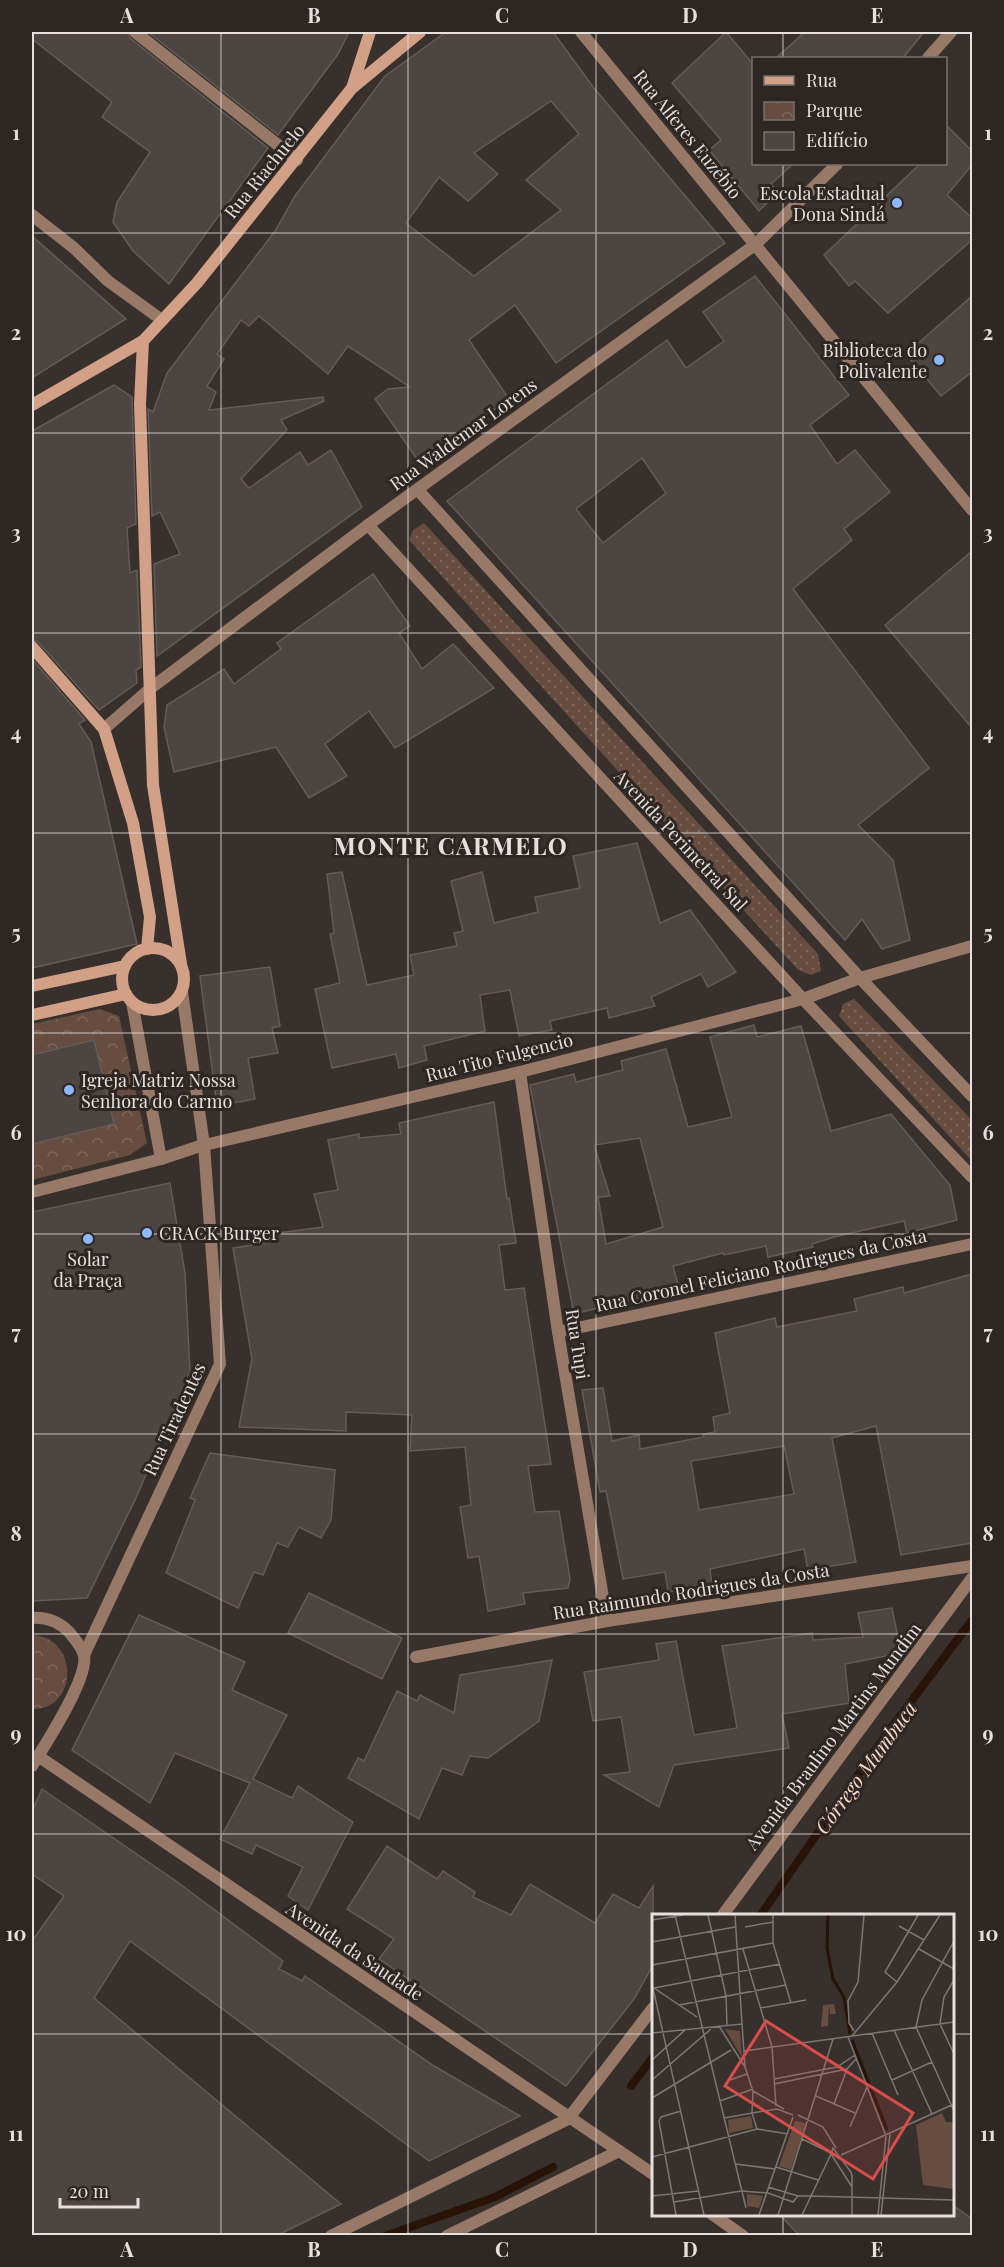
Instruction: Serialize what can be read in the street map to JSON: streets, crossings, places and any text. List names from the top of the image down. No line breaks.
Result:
{"streets":{"main road":["Rua Riachuelo"],"street":["Rua Alferes Euzébio","Rua Waldemar Lorens","Avenida Perimetral Sul","Rua Tito Fulgencio","Rua Coronel Feliciano Rodrigues da Costa","Rua Tupi","Rua Tiradentes","Rua Raimundo Rodrigues da Costa","Avenida Braulino Martins Mundim","Avenida da Saudade"]},"crossings":[["Rua Alferes Euzébio","Rua Waldemar Lorens"],["Rua Waldemar Lorens","Avenida Perimetral Sul"],["Avenida Perimetral Sul","Rua Tito Fulgencio"],["Rua Tito Fulgencio","Rua Tupi"],["Rua Tito Fulgencio","Rua Tiradentes"],["Rua Coronel Feliciano Rodrigues da Costa","Rua Tupi"],["Rua Tupi","Rua Raimundo Rodrigues da Costa"],["Rua Tiradentes","Avenida da Saudade"]],"districts":["MONTE CARMELO"],"water":["Córrego Mumbuca"],"places":["Escola Estadual Dona Sindá","Biblioteca do Polivalente","Igreja Matriz Nossa Senhora do Carmo","CRACK Burger","Solar da Praça"],"legend":["Rua","Parque","Edifício"],"scale_bar":"20 m","grid":{"columns":["A","B","C","D","E"],"rows":["1","2","3","4","5","6","7","8","9","10","11"]}}
